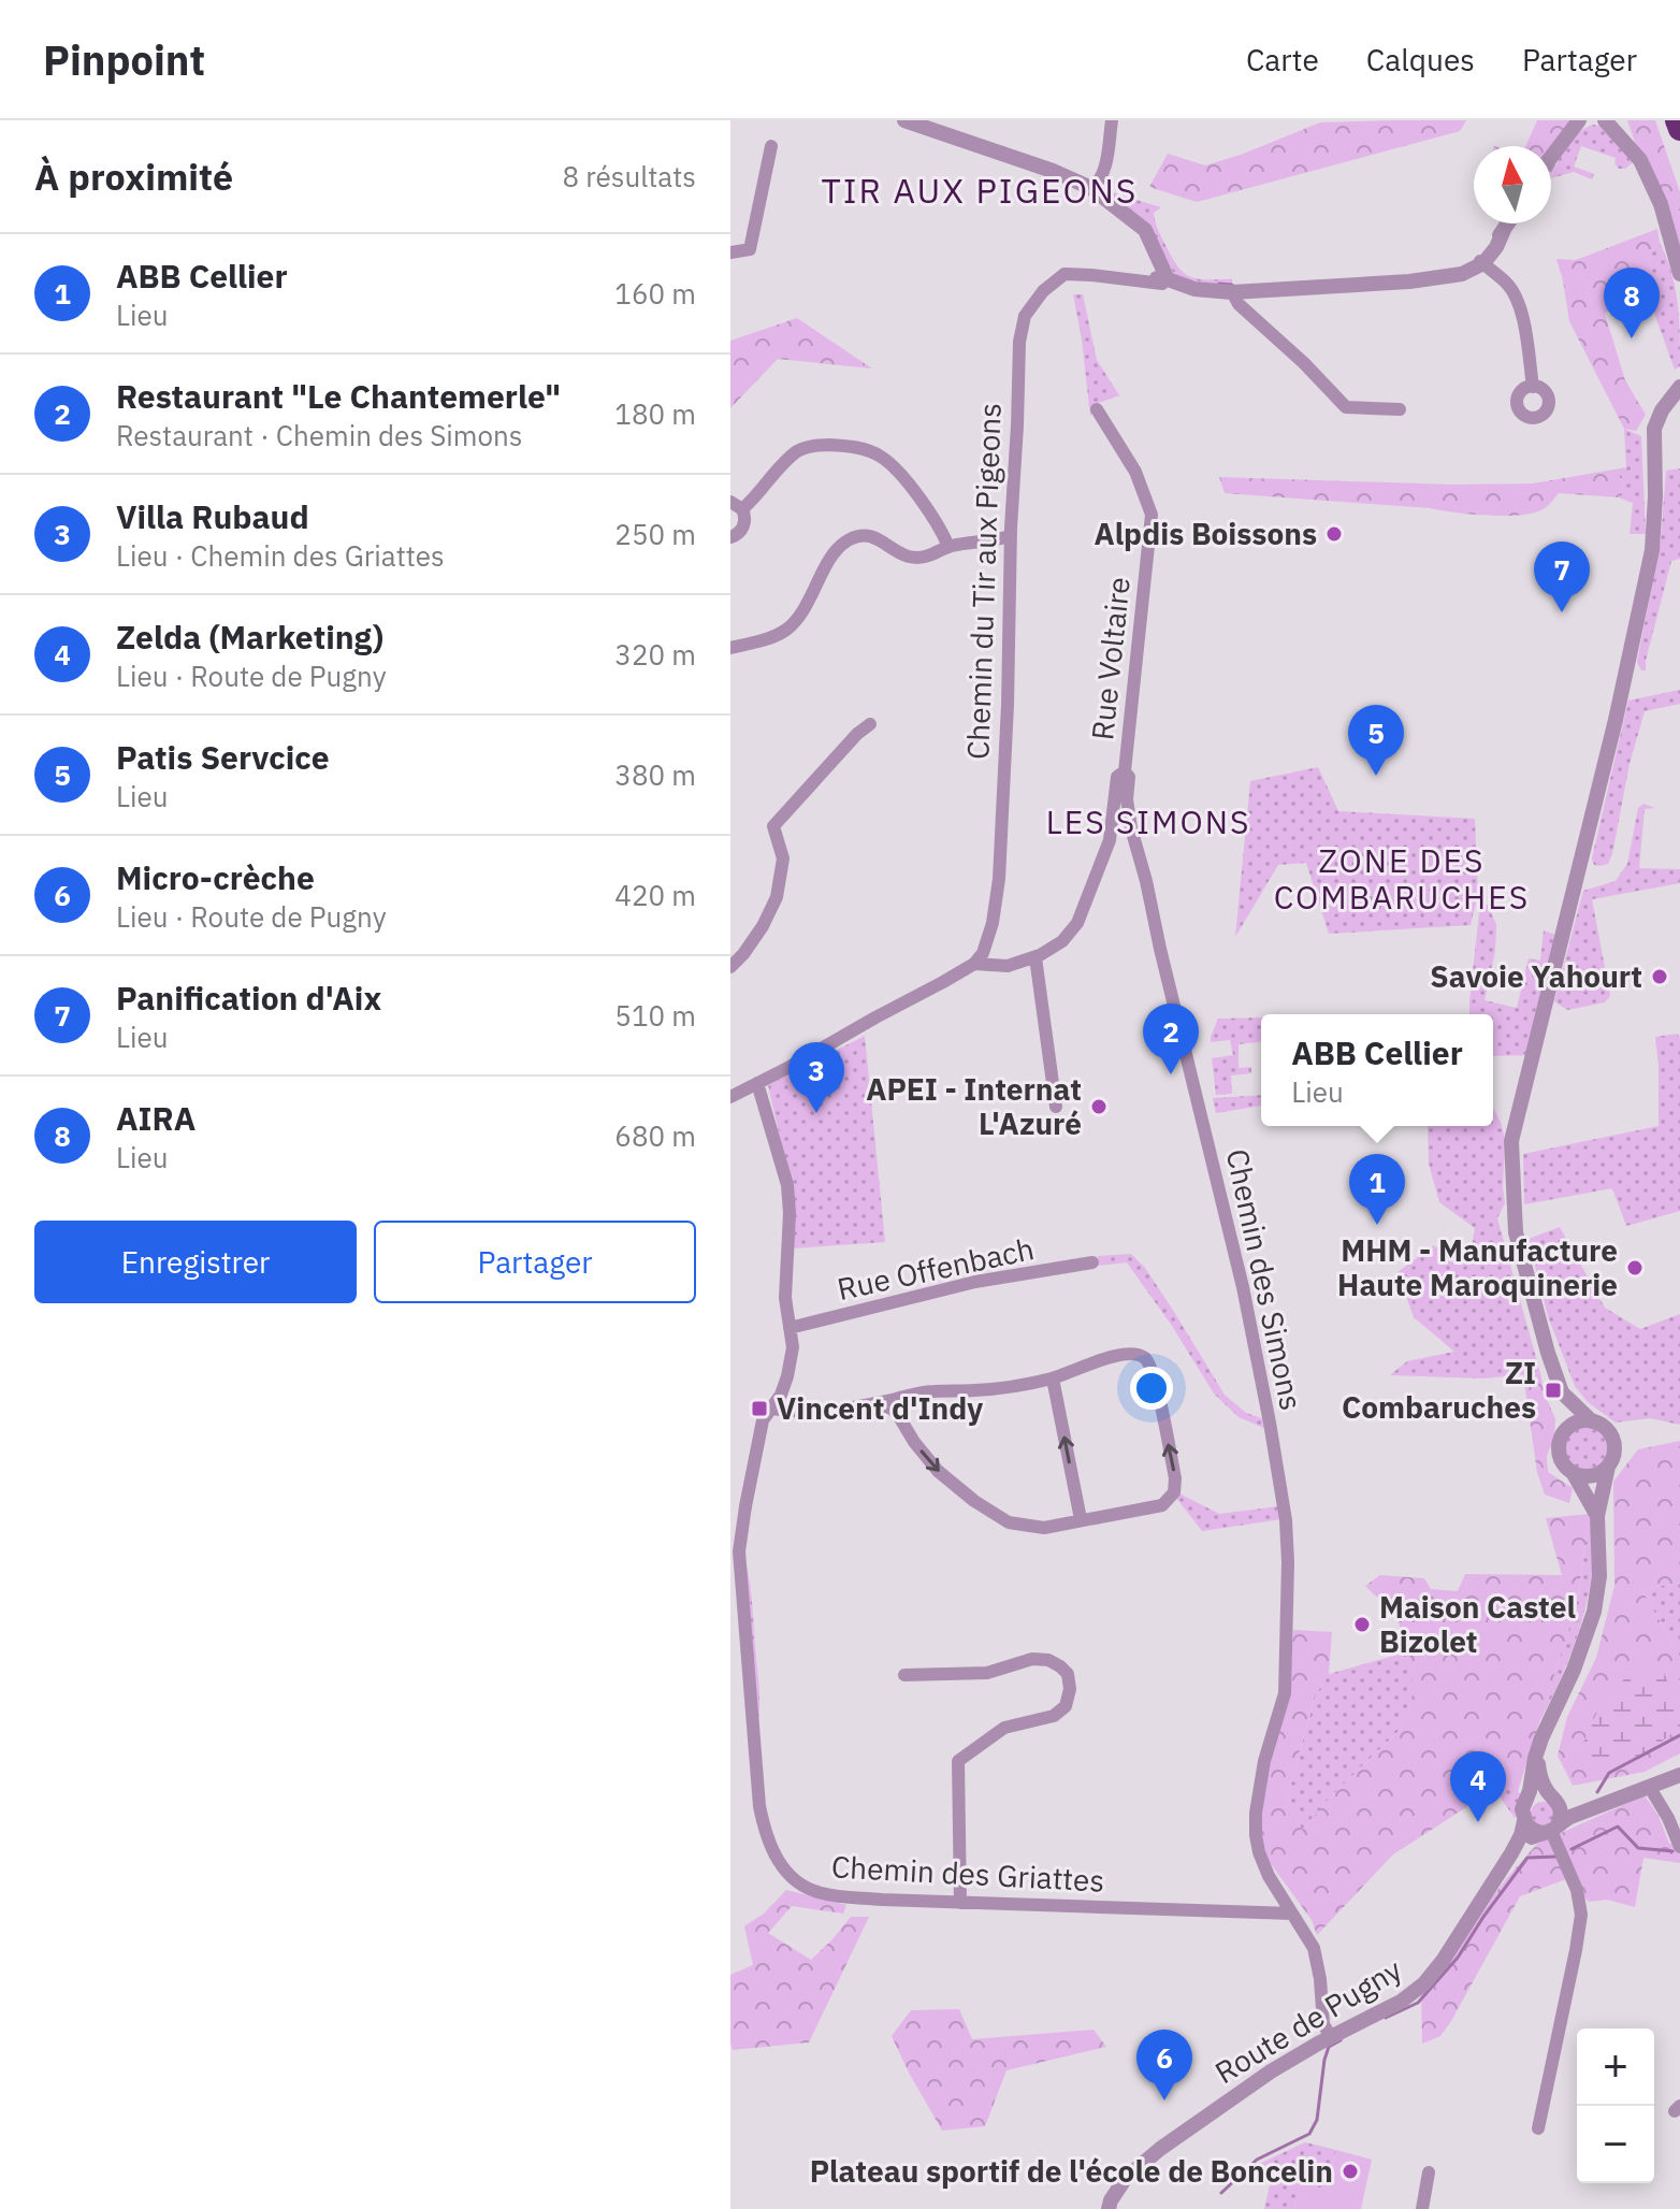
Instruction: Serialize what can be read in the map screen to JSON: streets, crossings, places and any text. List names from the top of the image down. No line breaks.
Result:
{"streets":{"street":["Chemin du Tir aux Pigeons","Rue Voltaire","Rue Offenbach","Chemin des Simons","Chemin des Griattes","Route de Pugny"]},"crossings":[["Rue Voltaire","Chemin des Simons"],["Rue Offenbach","Chemin des Griattes"],["Chemin des Simons","Chemin des Griattes"],["Chemin des Simons","Route de Pugny"]],"districts":["TIR AUX PIGEONS","LES SIMONS","ZONE DES COMBARUCHES"],"places":{"other":["Alpdis Boissons","Savoie Yahourt","APEI - Internat L'Azuré","MHM - Manufacture Haute Maroquinerie","Maison Castel Bizolet","Plateau sportif de l'école de Boncelin"],"transit":["ZI Combaruches","Vincent d'Indy"]},"north":"top","page":{"header":"Pinpoint","nav":["Carte","Calques","Partager"],"heading":["À proximité","8 résultats"],"list":[{"mark":"1","name":"ABB Cellier","note":"Lieu","value":"160 m"},{"mark":"2","name":"Restaurant \"Le Chantemerle\"","note":"Restaurant · Chemin des Simons","value":"180 m"},{"mark":"3","name":"Villa Rubaud","note":"Lieu · Chemin des Griattes","value":"250 m"},{"mark":"4","name":"Zelda (Marketing)","note":"Lieu · Route de Pugny","value":"320 m"},{"mark":"5","name":"Patis Servcice","note":"Lieu","value":"380 m"},{"mark":"6","name":"Micro-crèche","note":"Lieu · Route de Pugny","value":"420 m"},{"mark":"7","name":"Panification d'Aix","note":"Lieu","value":"510 m"},{"mark":"8","name":"AIRA","note":"Lieu","value":"680 m"}],"pins":["8","7","5","2","3","1","4","6"],"popup":["ABB Cellier","Lieu"],"buttons":["Enregistrer","Partager"],"map_buttons":["+","−"]}}
